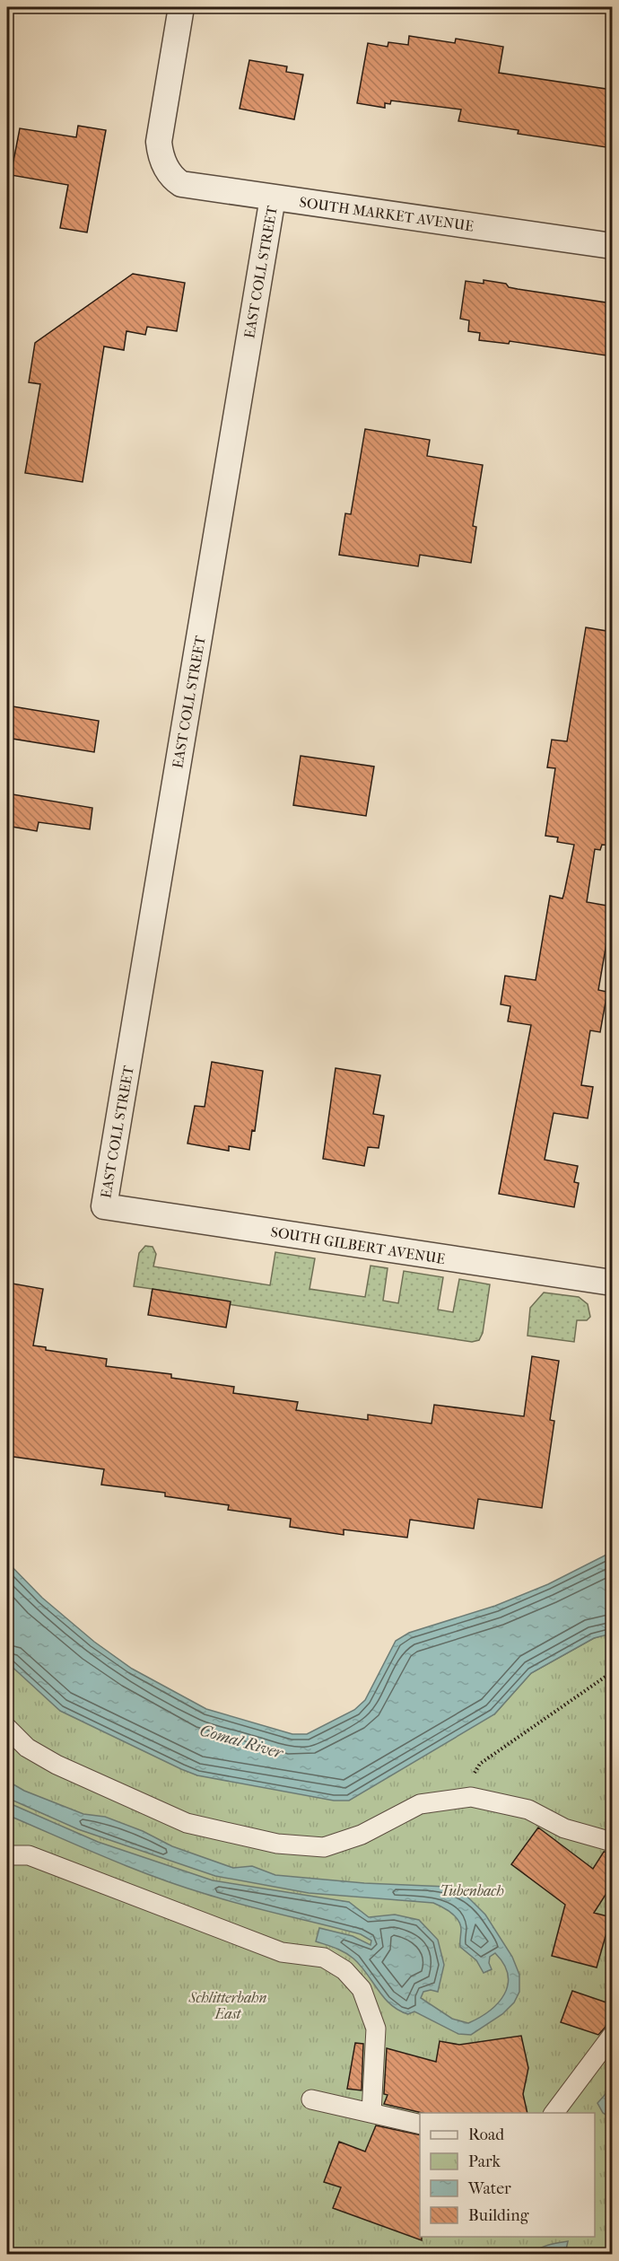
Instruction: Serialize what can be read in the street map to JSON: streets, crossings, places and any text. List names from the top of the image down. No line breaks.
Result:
{"streets":{"street":["SOUTH MARKET AVENUE","EAST COLL STREET","SOUTH GILBERT AVENUE"]},"crossings":[["SOUTH MARKET AVENUE","EAST COLL STREET"],["EAST COLL STREET","SOUTH GILBERT AVENUE"]],"water":["Comal River"],"parks":["Tubenbach","Schlitterbahn East"],"legend":["Road","Park","Water","Building"]}
